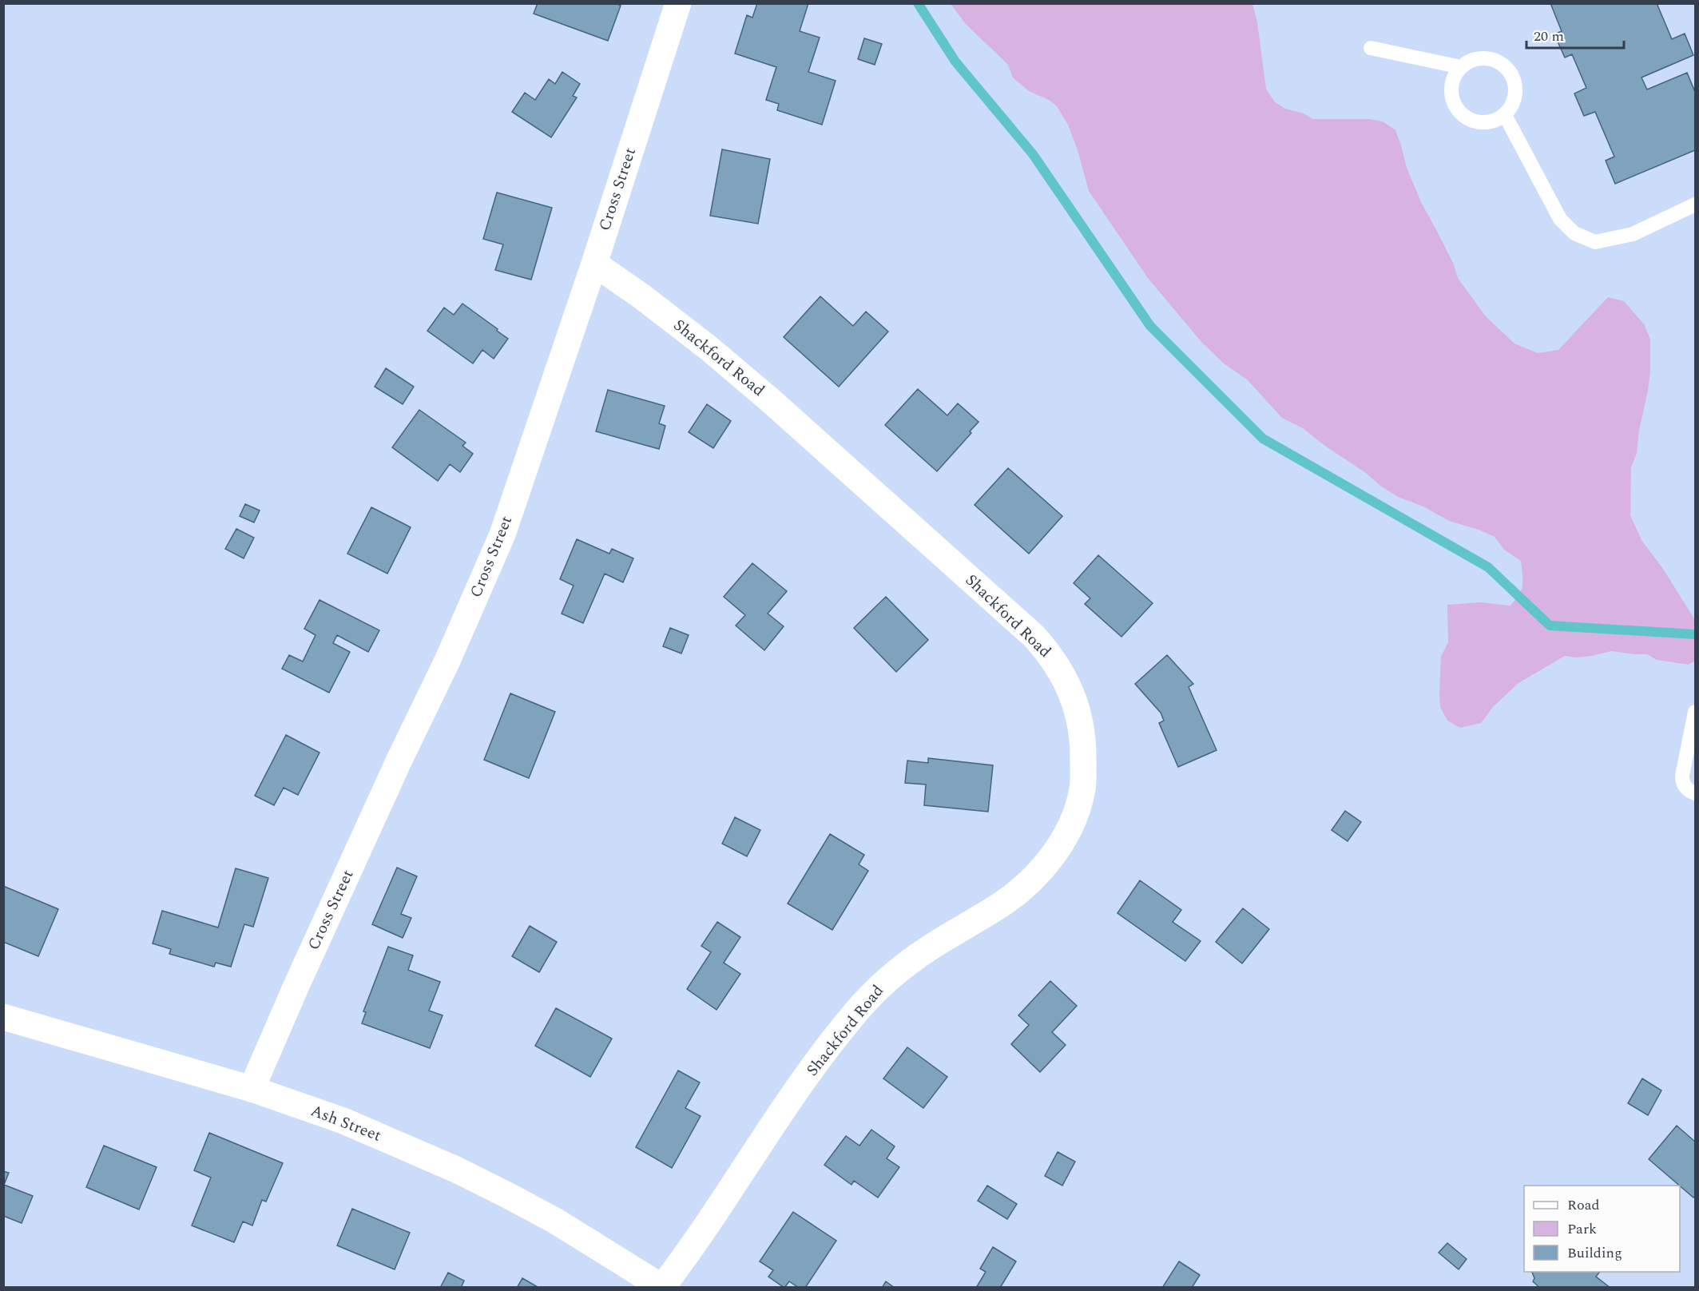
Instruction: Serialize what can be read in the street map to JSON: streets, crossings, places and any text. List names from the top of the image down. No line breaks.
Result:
{"streets":{"street":["Cross Street","Shackford Road","Ash Street"]},"crossings":[["Cross Street","Shackford Road"],["Cross Street","Ash Street"],["Shackford Road","Ash Street"]],"legend":["Road","Park","Building"],"scale_bar":"20 m"}
